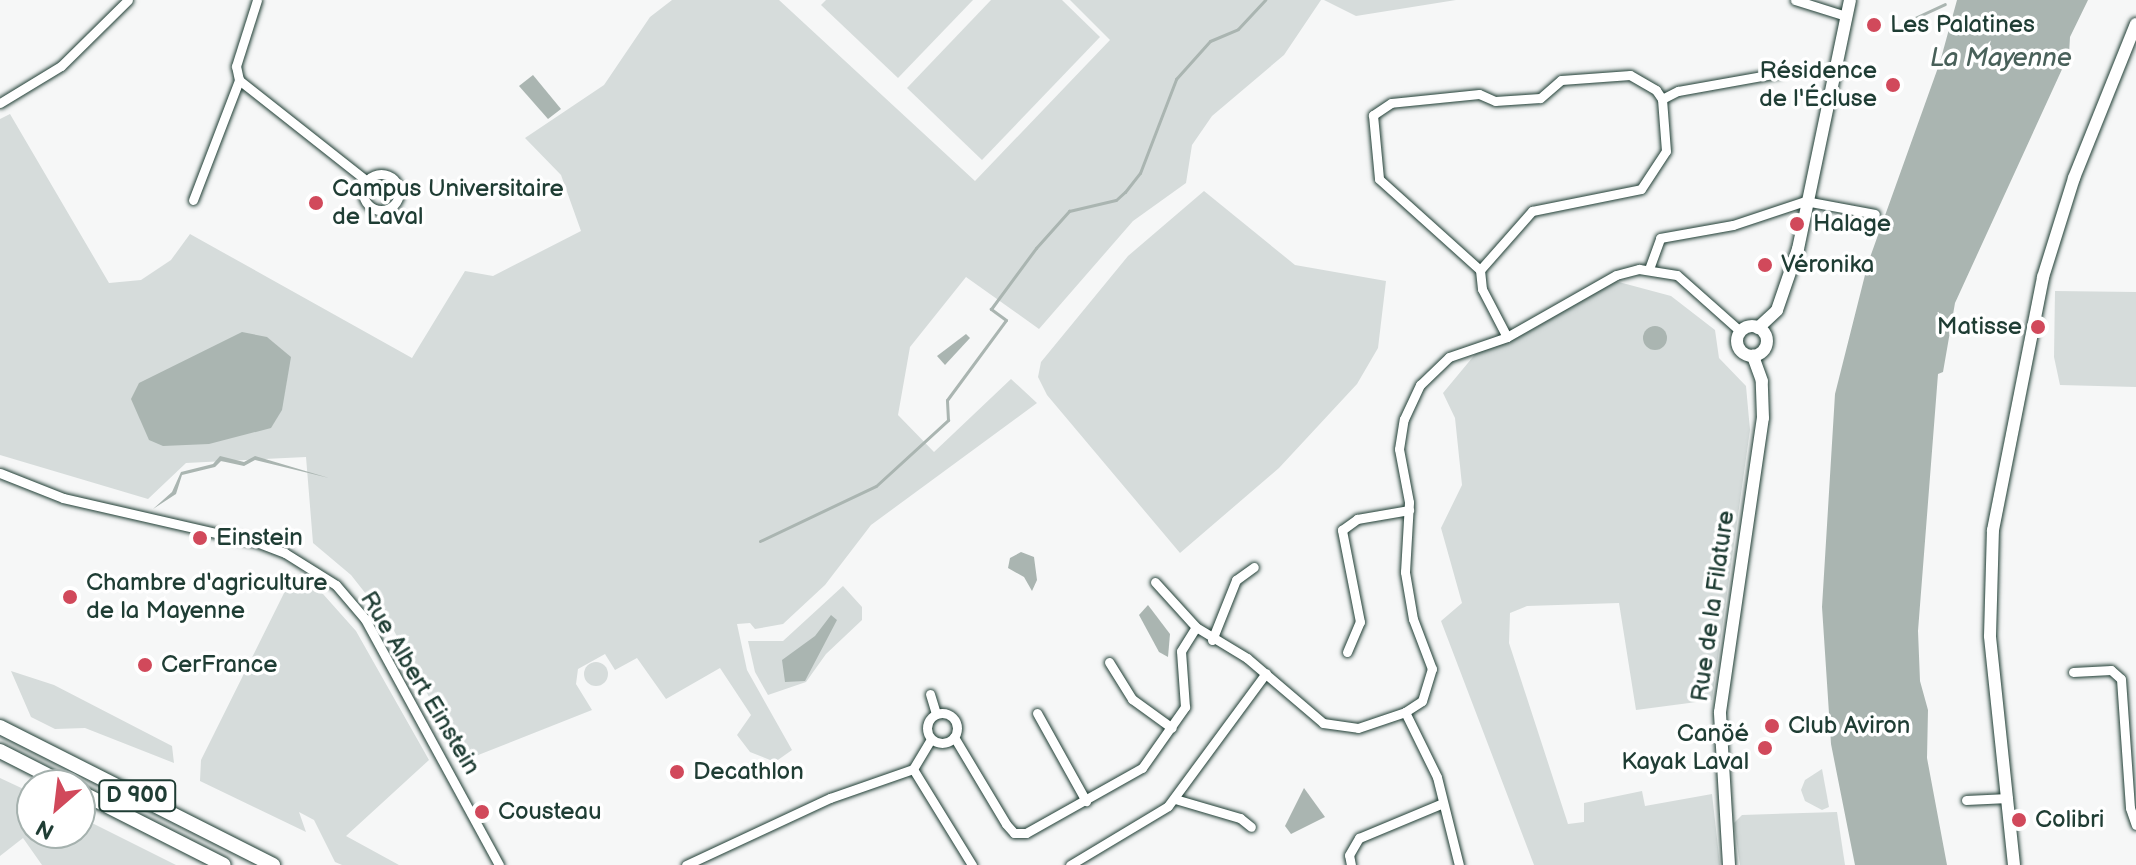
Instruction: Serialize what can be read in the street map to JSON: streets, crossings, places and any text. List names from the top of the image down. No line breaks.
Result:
{"streets":{"main road":["D 900"],"street":["Rue de la Filature","Rue Albert Einstein"]},"water":["La Mayenne"],"places":["Les Palatines","Résidence de l'Écluse","Campus Universitaire de Laval","Halage","Véronika","Matisse","Einstein","Chambre d'agriculture de la Mayenne","CerFrance","Club Aviron","Canöé Kayak Laval","Decathlon","Cousteau","Colibri"],"north":"bottom left"}
